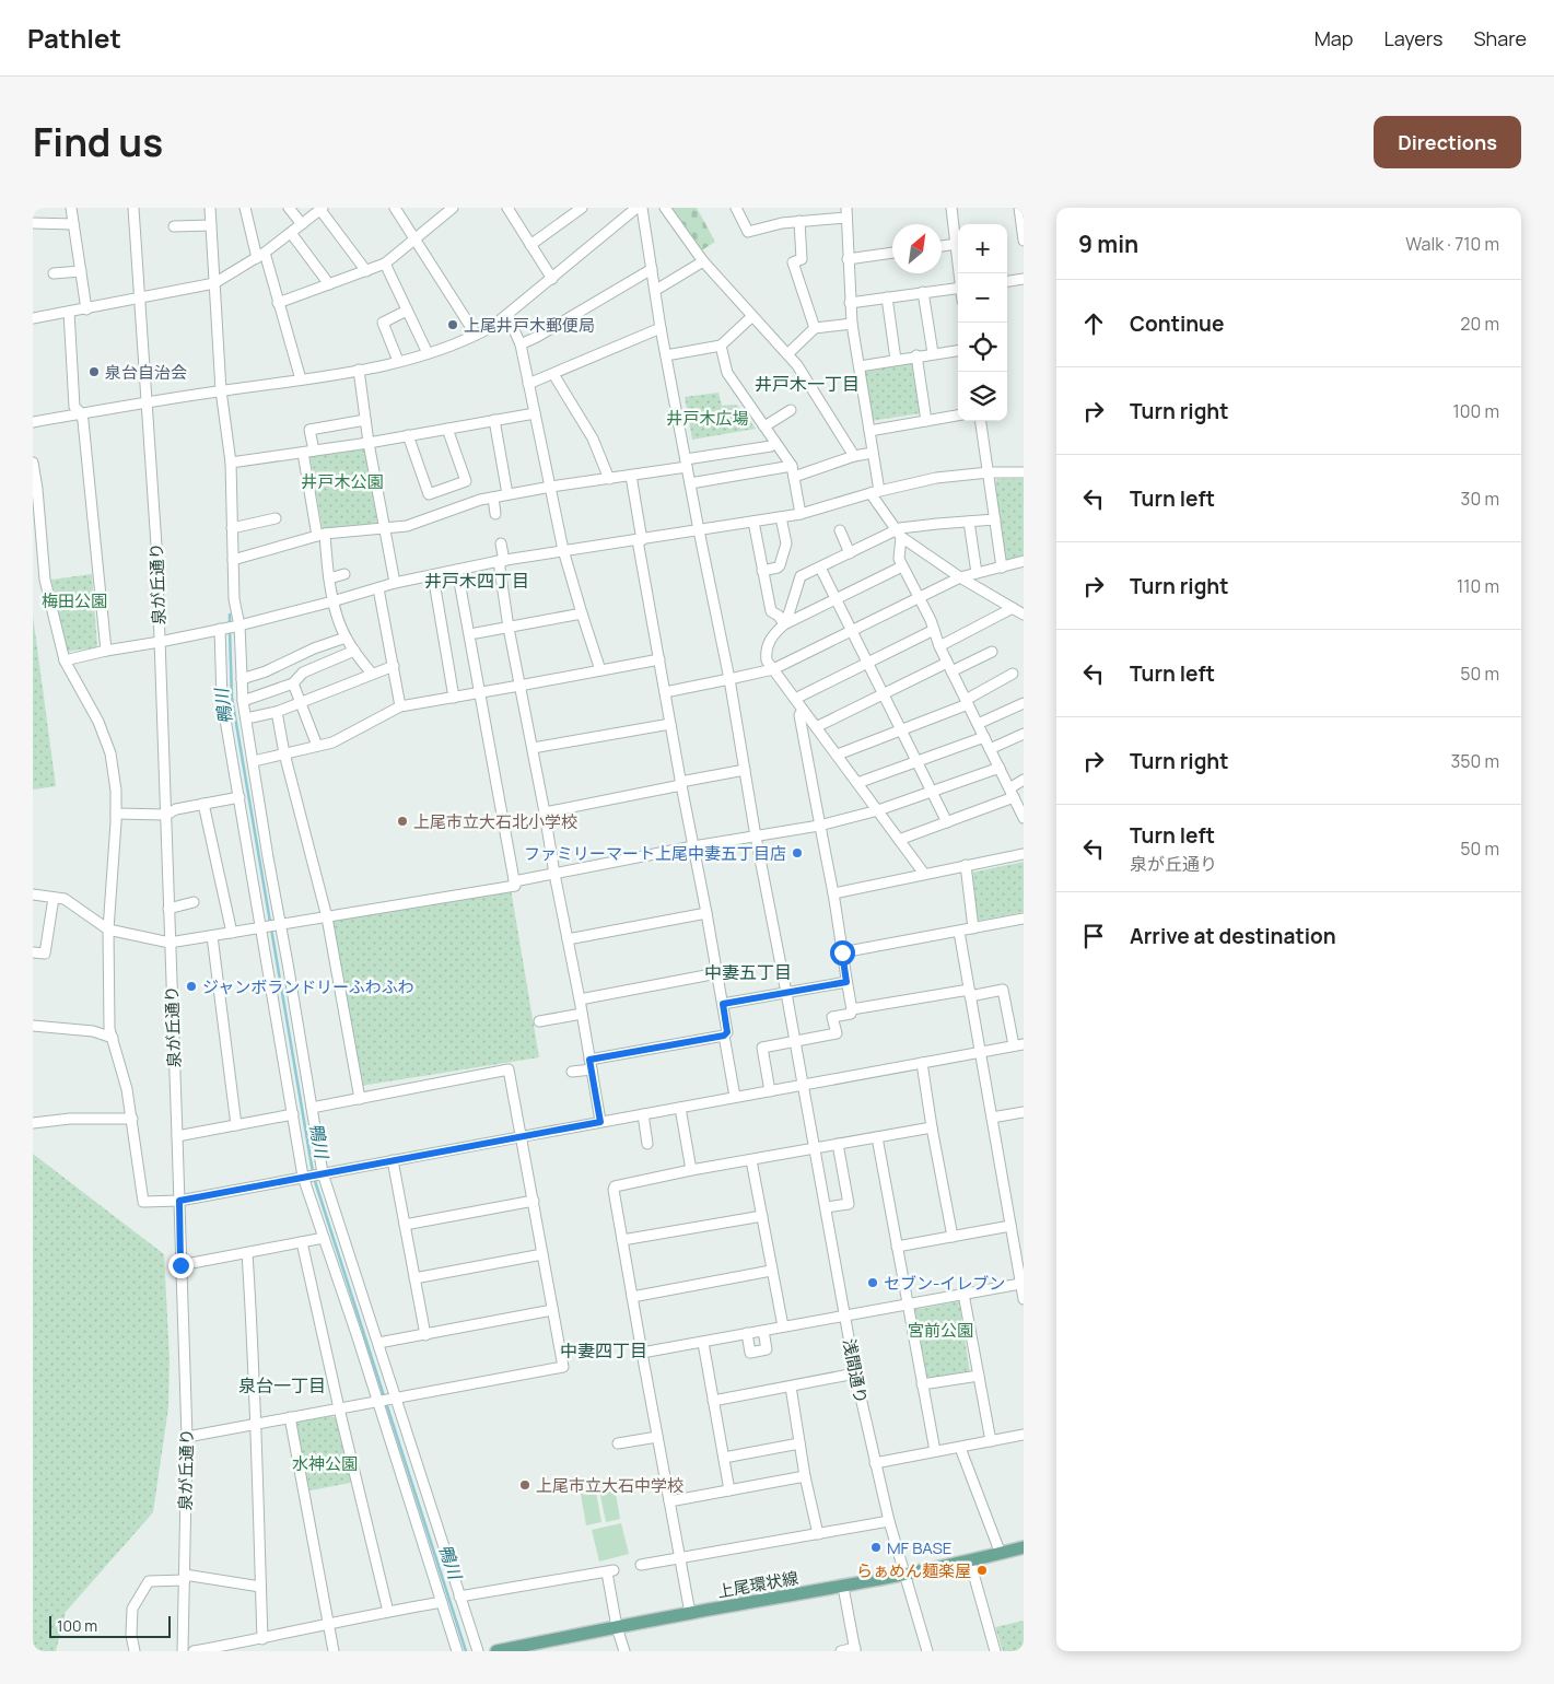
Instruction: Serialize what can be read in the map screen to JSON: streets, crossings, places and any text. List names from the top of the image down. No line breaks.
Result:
{"streets":{"main road":["上尾環状線"],"street":["泉が丘通り","浅間通り"]},"crossings":[["浅間通り","上尾環状線"]],"districts":["井戸木一丁目","井戸木四丁目","中妻五丁目","中妻四丁目","泉台一丁目"],"water":["鴨川"],"parks":["井戸木広場","井戸木公園","梅田公園","宮前公園","水神公園"],"places":["上尾井戸木郵便局","泉台自治会","上尾市立大石北小学校","ファミリーマート上尾中妻五丁目店","ジャンボランドリーふわふわ","セブン-イレブン","上尾市立大石中学校","MF BASE","らぁめん麺楽屋"],"scale_bar":"100 m","north":"top right","page":{"header":"Pathlet","nav":["Map","Layers","Share"],"title":"Find us","buttons":"Directions","heading":["9 min","Walk · 710 m"],"map_buttons":["+","−"],"list":[["Continue","20 m"],["Turn right","100 m"],["Turn left","30 m"],["Turn right","110 m"],["Turn left","50 m"],["Turn right","350 m"],["Turn left","泉が丘通り","50 m"],"Arrive at destination"],"scale":"100 m"}}
